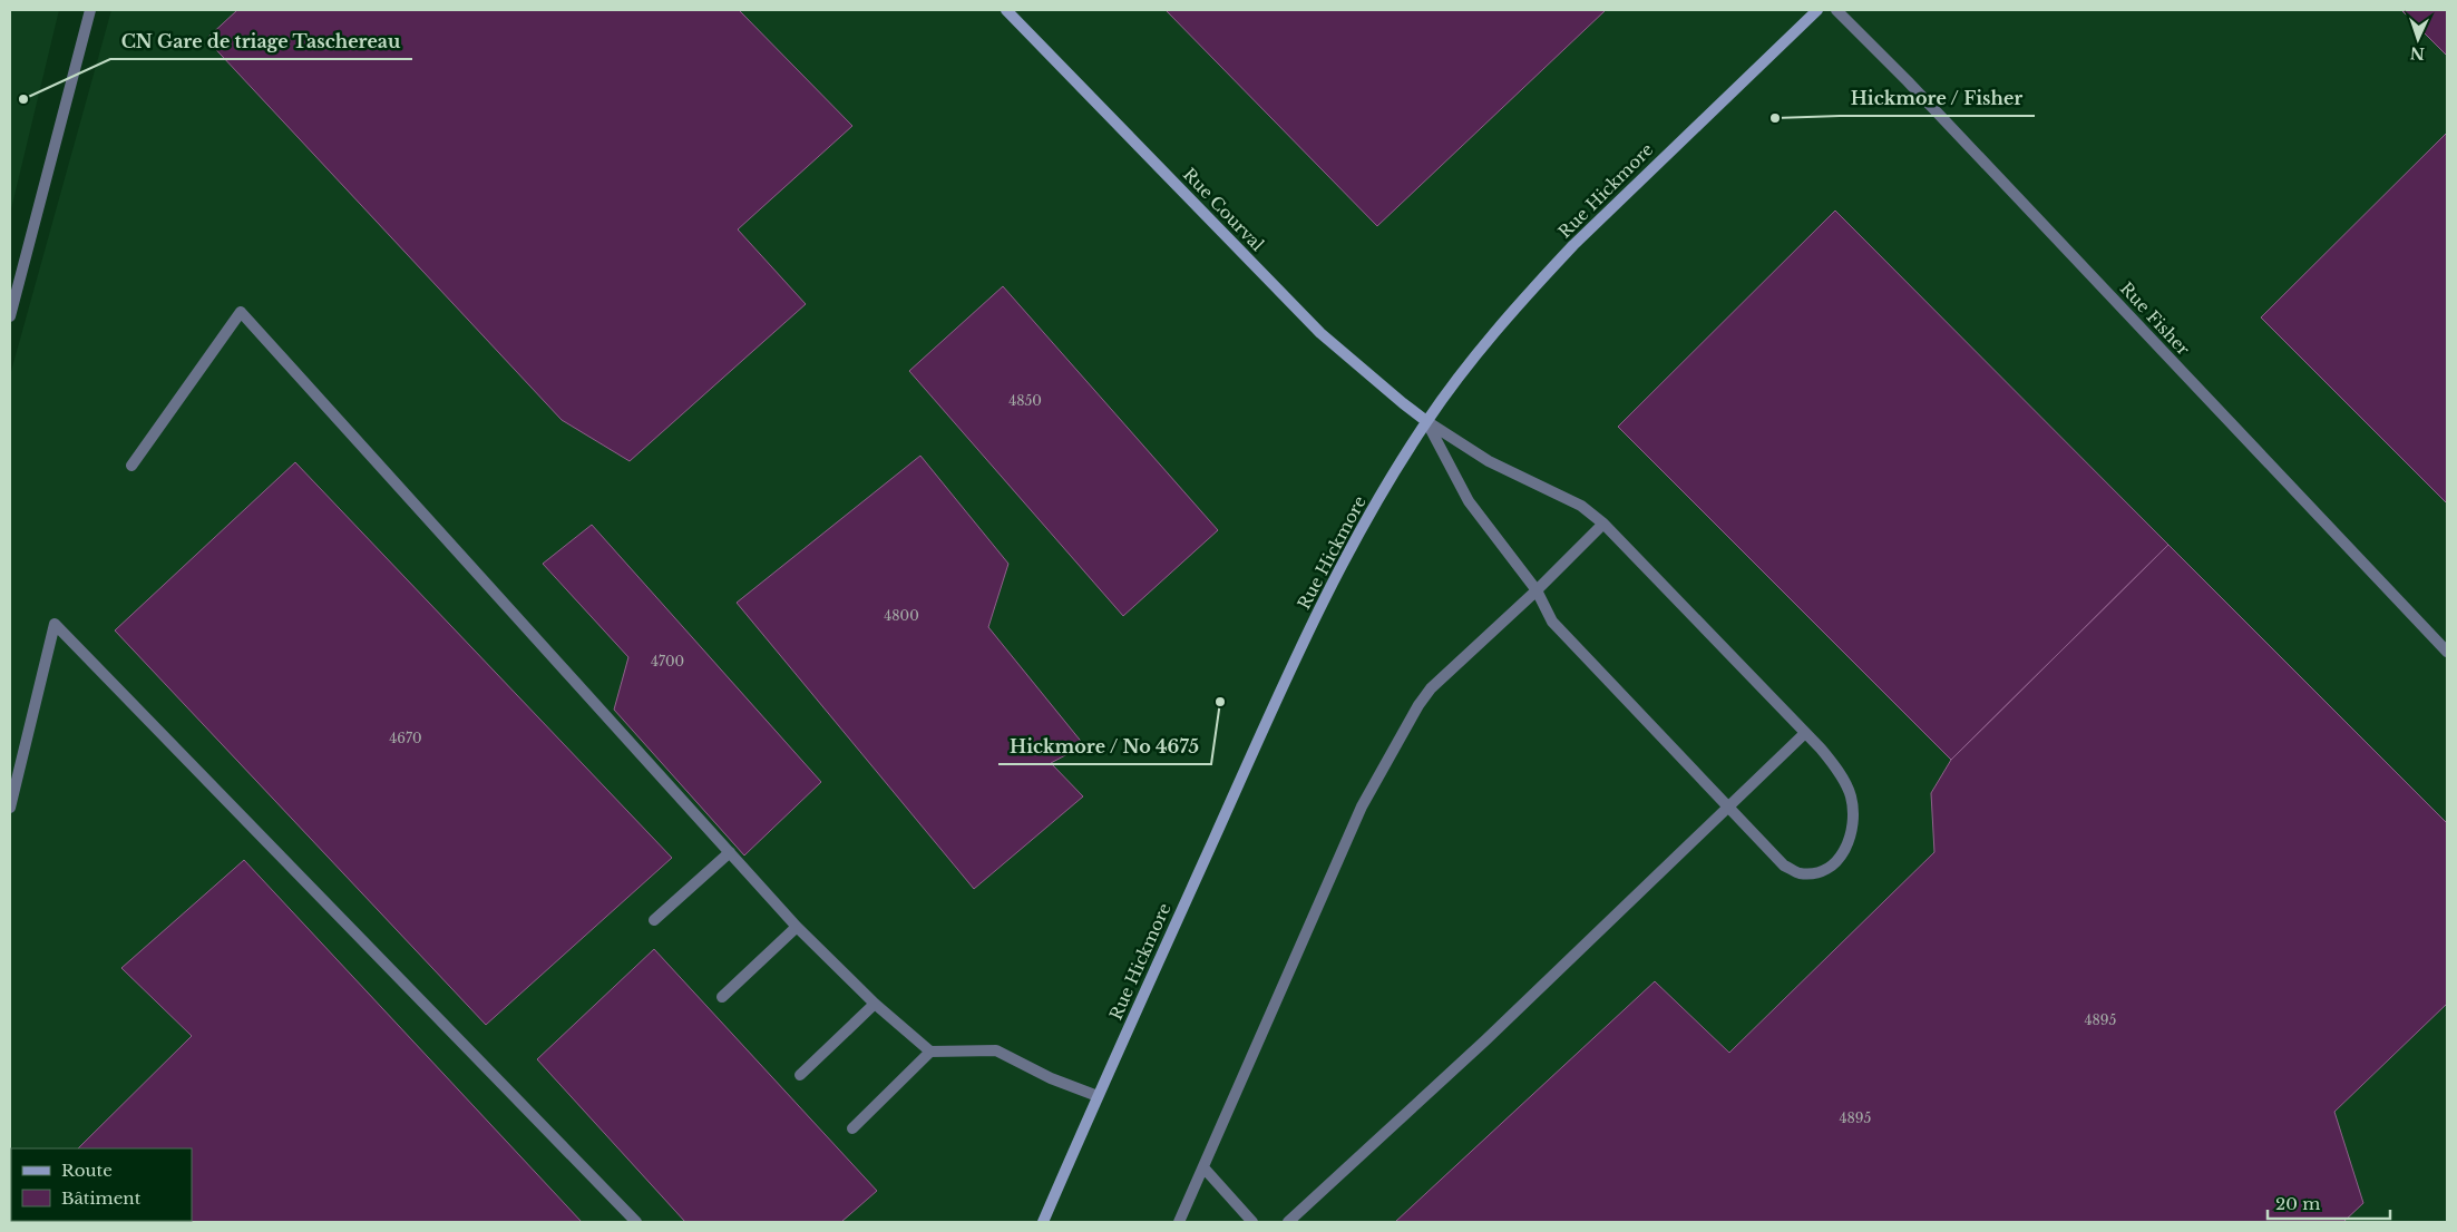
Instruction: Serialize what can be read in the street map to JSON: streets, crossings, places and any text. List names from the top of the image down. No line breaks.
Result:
{"streets":{"street":["Rue Hickmore","Rue Courval","Rue Fisher"]},"crossings":[["Rue Hickmore","Rue Courval"]],"places":["CN Gare de triage Taschereau","Hickmore / Fisher","Hickmore / No 4675"],"house_numbers":["4850","4800","4700","4670","4895","4895"],"legend":["Route","Bâtiment"],"scale_bar":"20 m","north":"bottom"}
